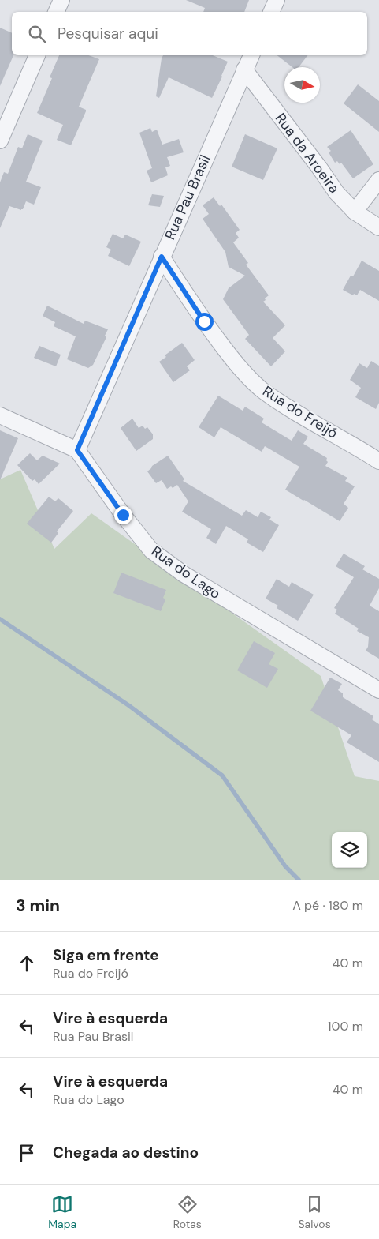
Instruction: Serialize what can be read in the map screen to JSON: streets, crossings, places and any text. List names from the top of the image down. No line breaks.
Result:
{"streets":{"street":["Rua da Aroeira","Rua Pau Brasil","Rua do Freijó","Rua do Lago"]},"crossings":[["Rua da Aroeira","Rua Pau Brasil"],["Rua Pau Brasil","Rua do Freijó"],["Rua Pau Brasil","Rua do Lago"]],"north":"right","page":{"search":"Pesquisar aqui","heading":["3 min","A pé · 180 m"],"list":[["Siga em frente","Rua do Freijó","40 m"],["Vire à esquerda","Rua Pau Brasil","100 m"],["Vire à esquerda","Rua do Lago","40 m"],"Chegada ao destino"],"nav":["Mapa","Rotas","Salvos"]}}
